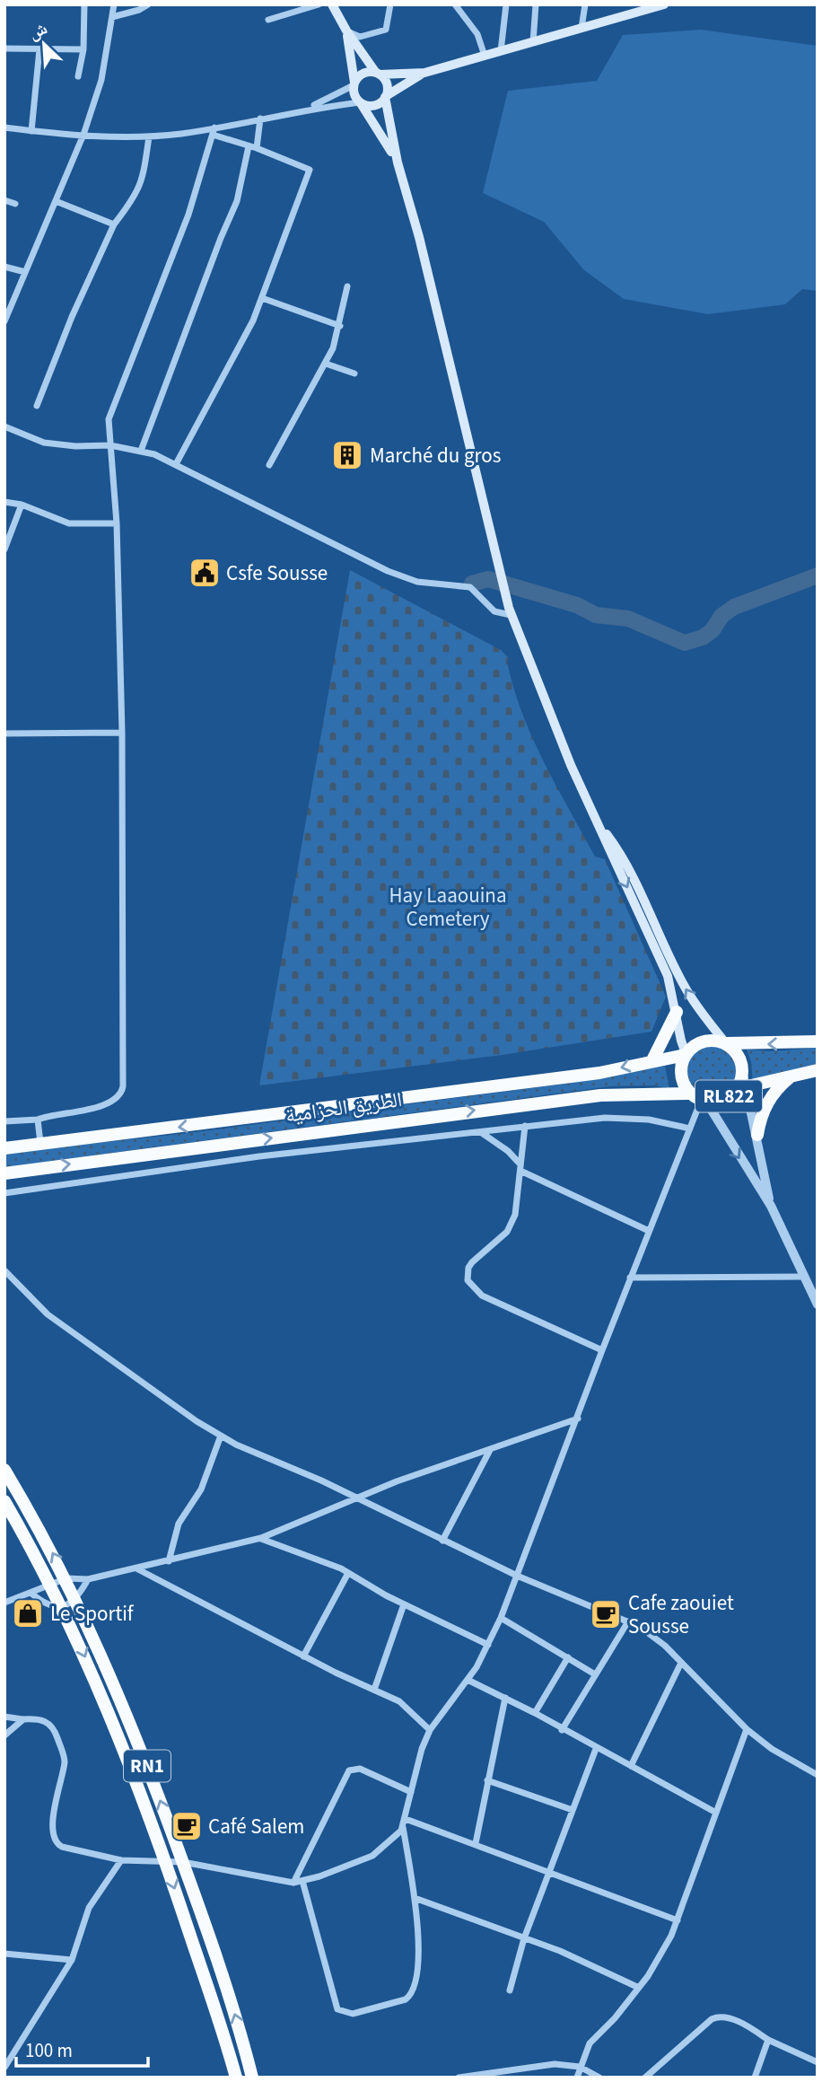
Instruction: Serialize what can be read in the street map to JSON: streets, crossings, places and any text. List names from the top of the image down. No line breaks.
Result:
{"streets":{"highway":["RL822","الطريق الحزامية","RN1"]},"crossings":[["RL822","الطريق الحزامية"]],"parks":["Hay Laaouina Cemetery"],"places":{"building":["Marché du gros"],"public building":["Csfe Sousse"],"shop":["Le Sportif"],"cafe":["Cafe zaouiet Sousse","Café Salem"]},"scale_bar":"100 m","north":"top left"}
